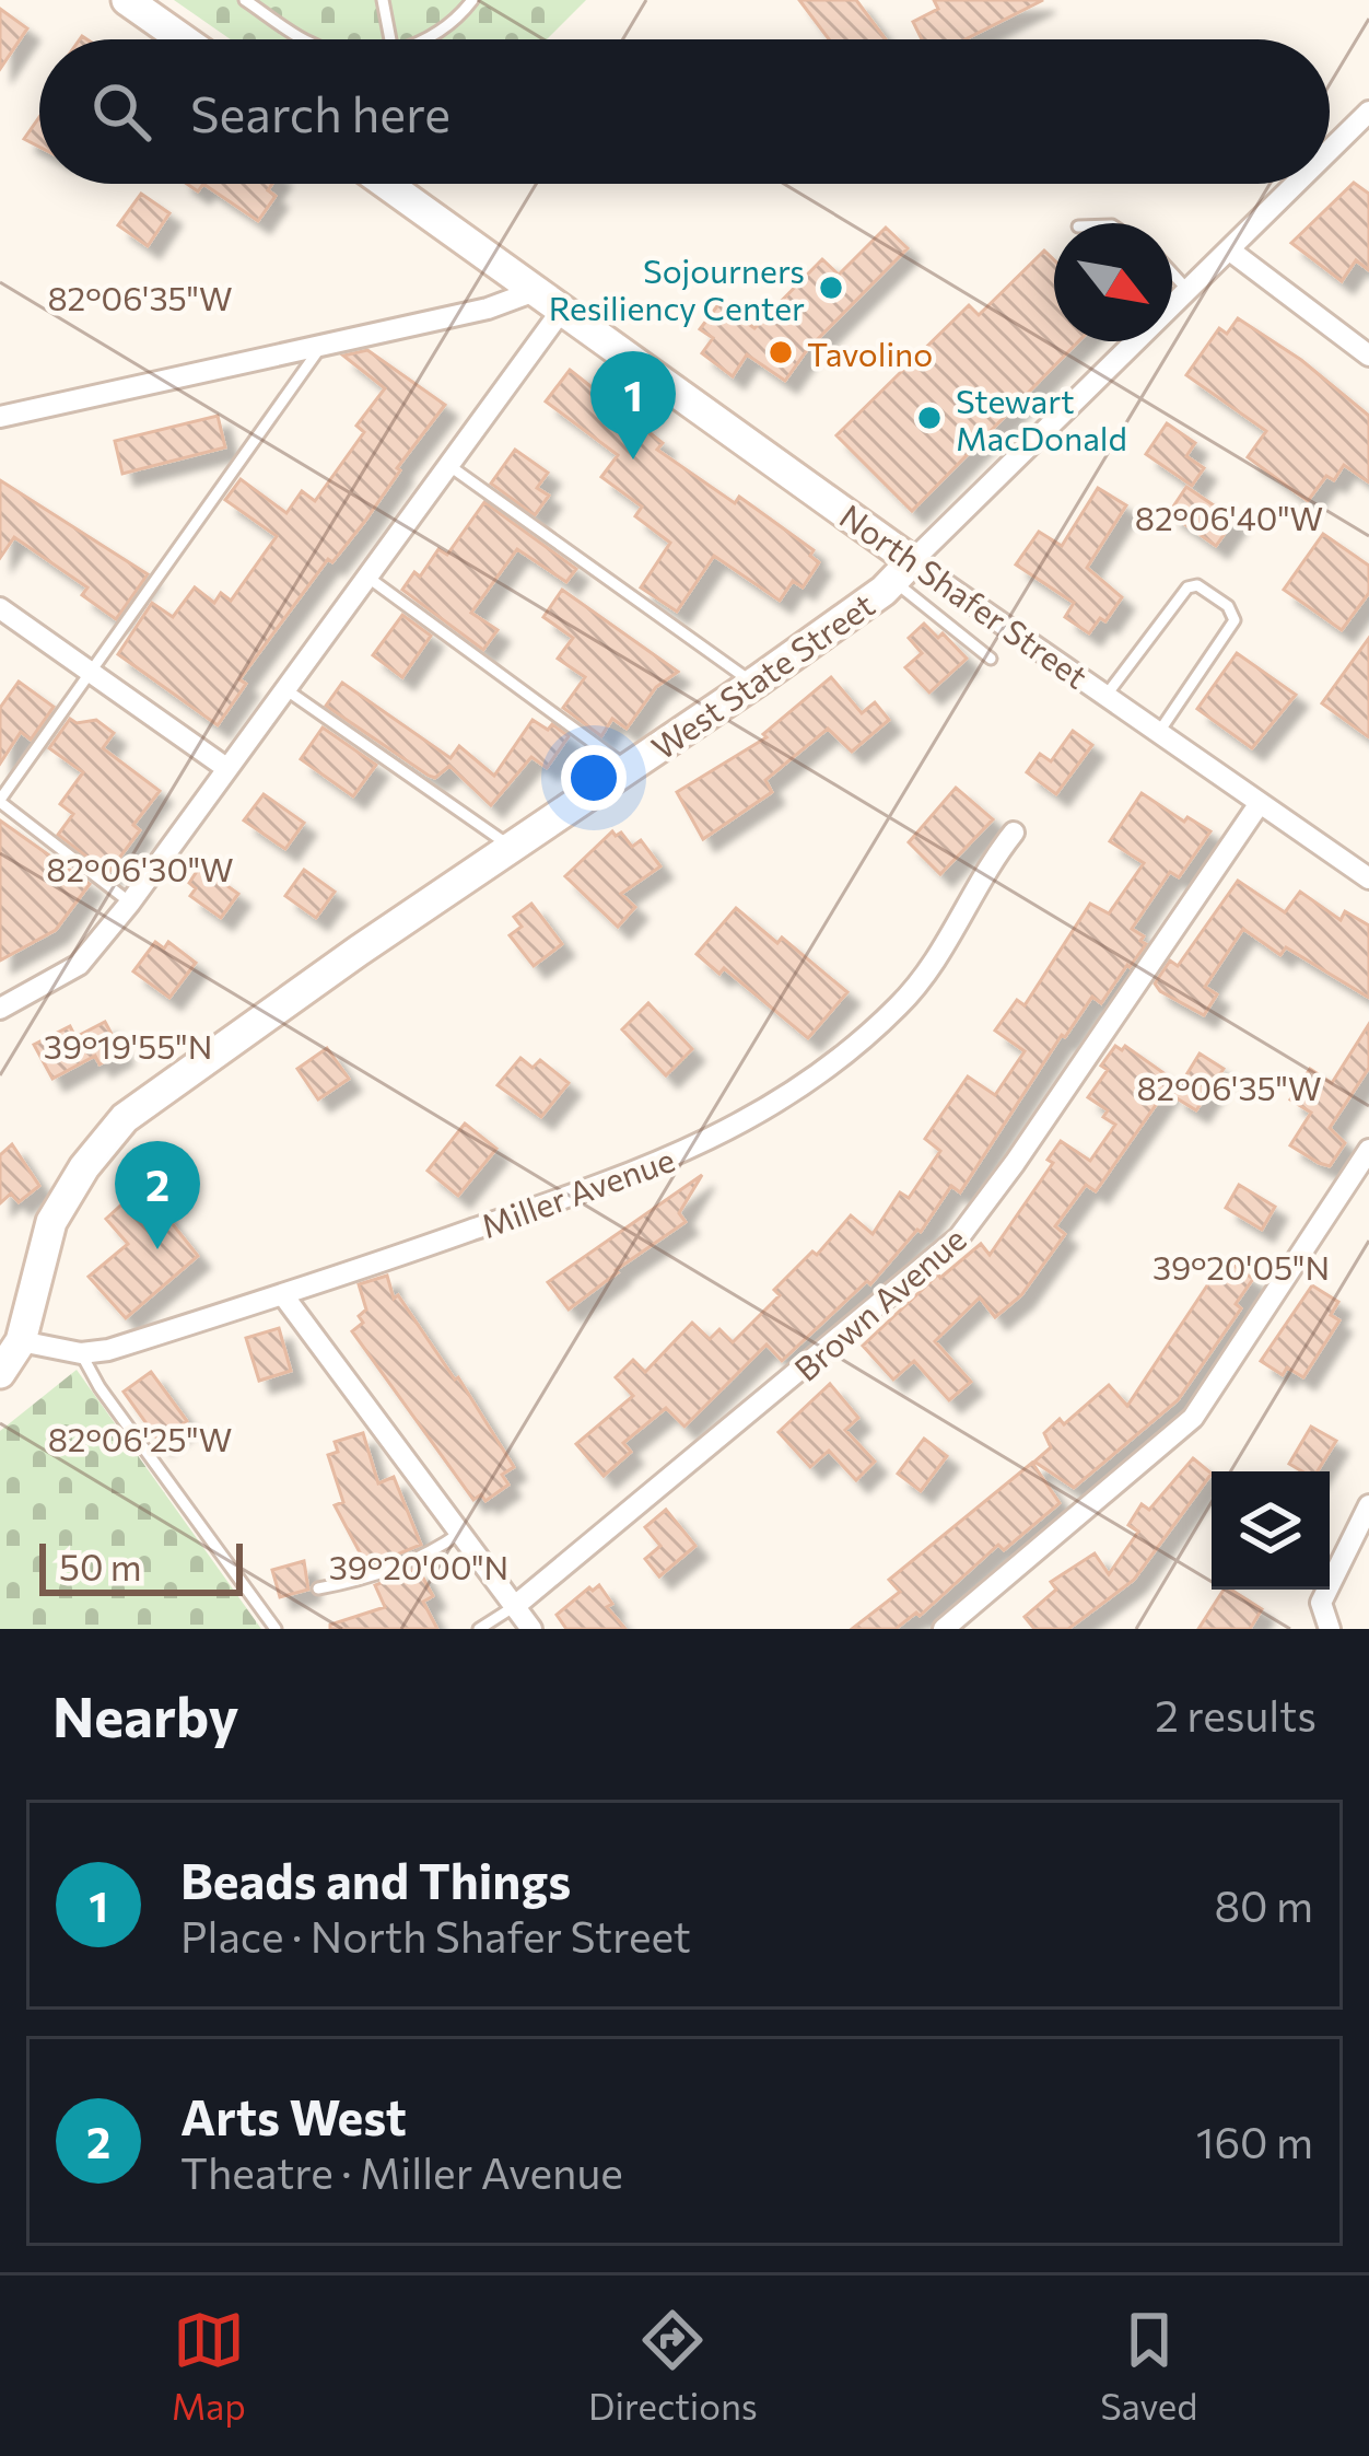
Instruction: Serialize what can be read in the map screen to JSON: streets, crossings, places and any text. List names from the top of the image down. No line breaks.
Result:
{"streets":{"street":["North Shafer Street","West State Street","Miller Avenue","Brown Avenue"]},"crossings":[["North Shafer Street","West State Street"],["North Shafer Street","Brown Avenue"],["West State Street","Miller Avenue"]],"places":["Sojourners Resiliency Center","Tavolino","Stewart MacDonald"],"scale_bar":"50 m","north":"bottom right","page":{"search":"Search here","pins":["1","2"],"scale":"50 m","heading":["Nearby","2 results"],"list":[{"mark":"1","name":"Beads and Things","note":"Place · North Shafer Street","value":"80 m"},{"mark":"2","name":"Arts West","note":"Theatre · Miller Avenue","value":"160 m"}],"nav":["Map","Directions","Saved"]},"coordinates":["82°06'35\"W","82°06'40\"W","82°06'30\"W","39°19'55\"N","39°20'05\"N","82°06'25\"W","39°20'00\"N"]}
